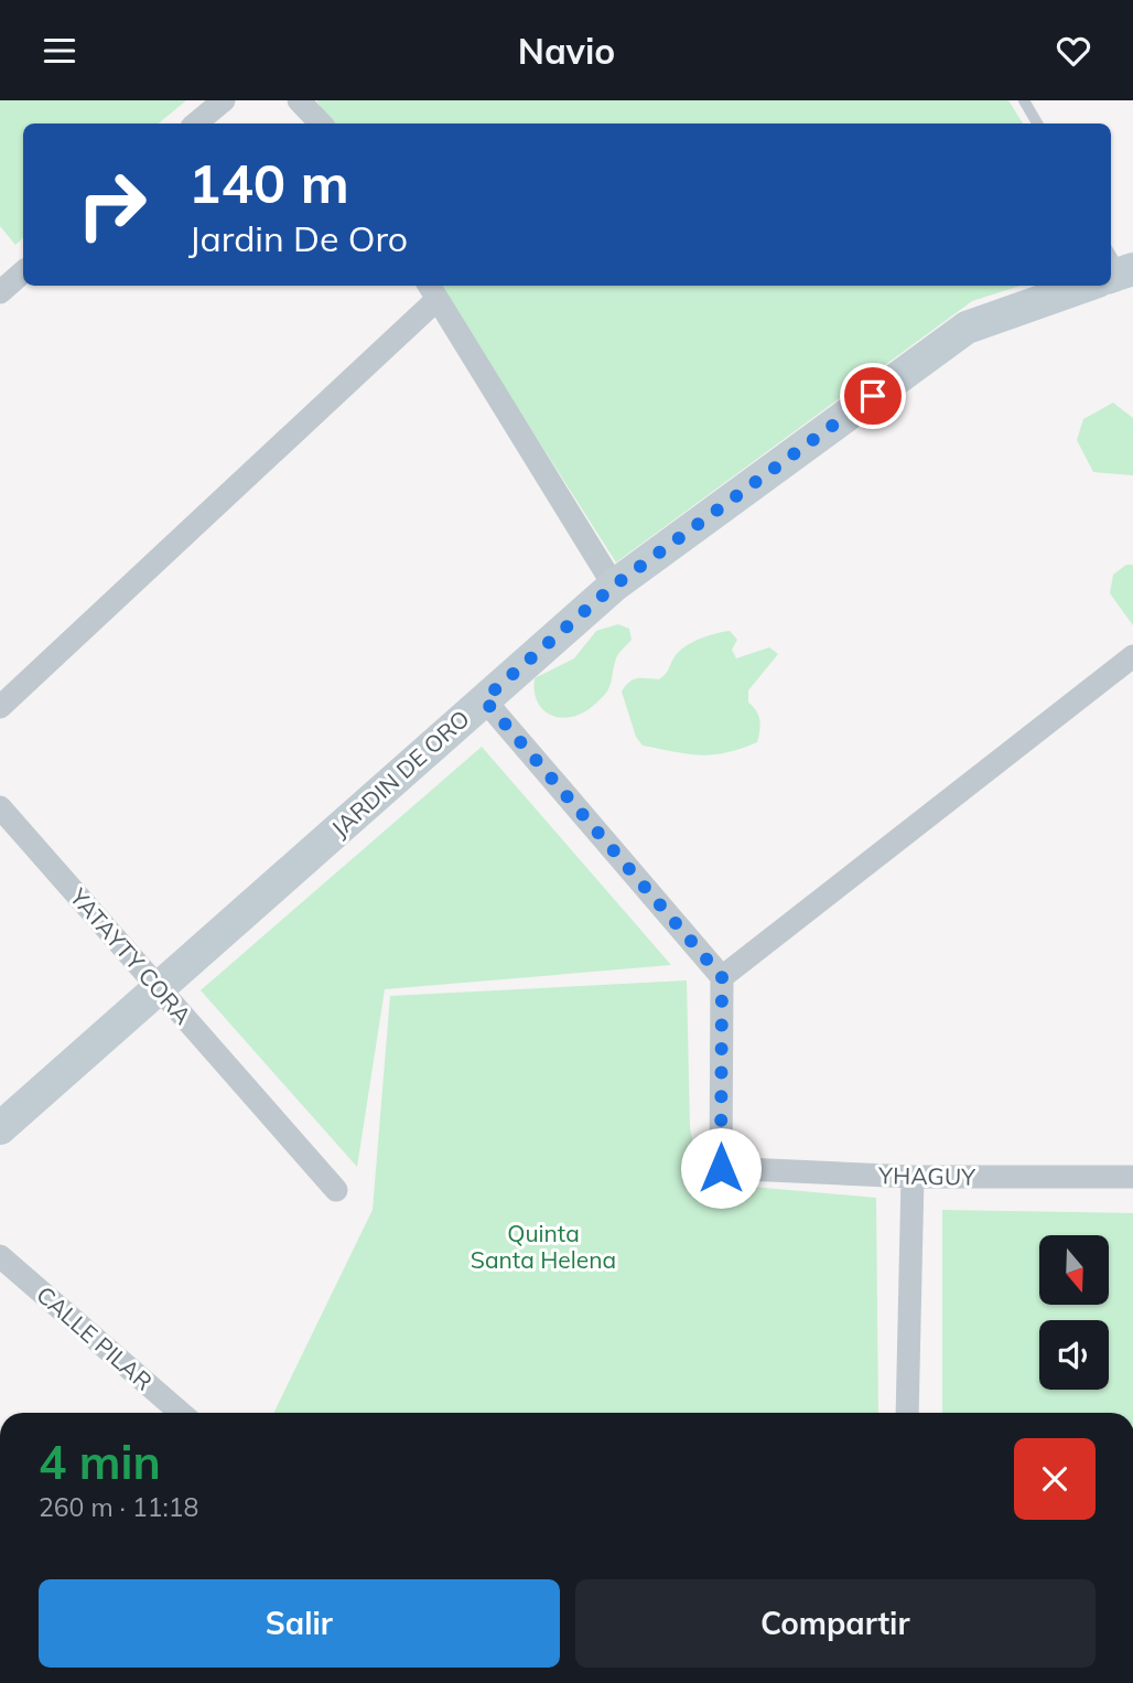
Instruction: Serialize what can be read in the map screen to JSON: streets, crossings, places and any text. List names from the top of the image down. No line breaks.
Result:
{"streets":{"street":["JARDIN DE ORO","YATAYTY CORA","YHAGUY","CALLE PILAR"]},"crossings":[["JARDIN DE ORO","YATAYTY CORA"]],"parks":["Quinta Santa Helena"],"north":"bottom","page":{"header":"Navio","turn":["140 m","Jardin De Oro"],"heading":["4 min","260 m · 11:18"],"buttons":["Salir","Compartir"]}}
